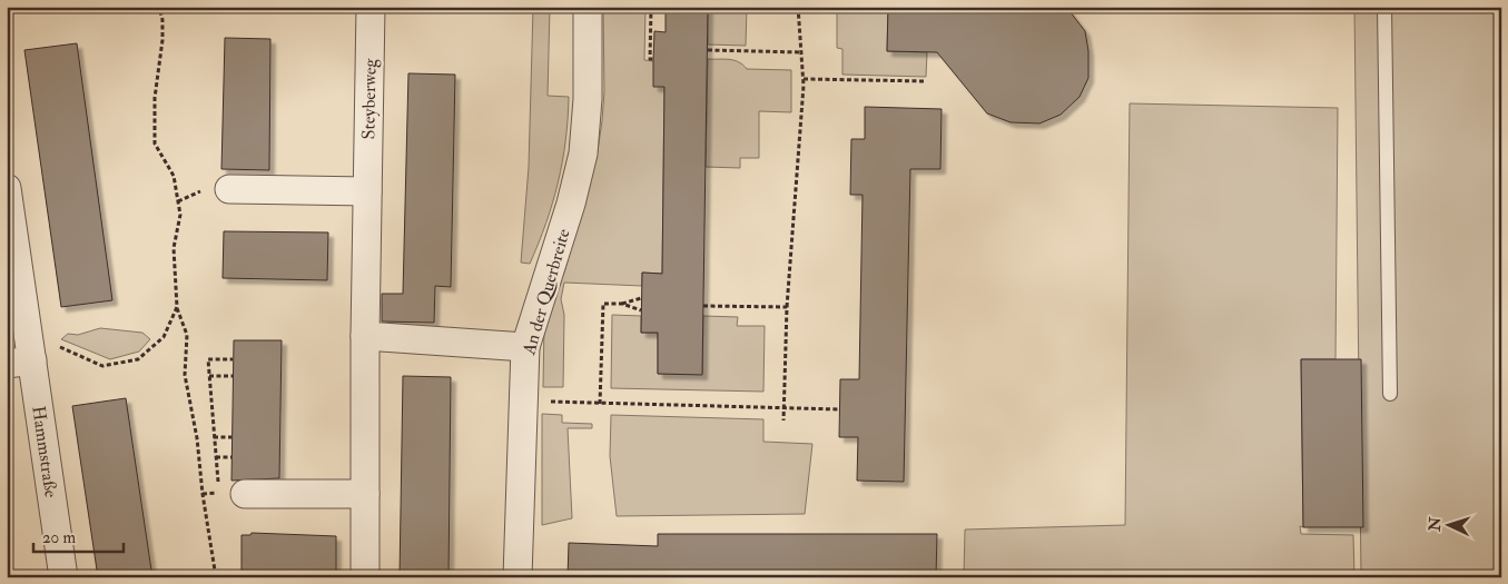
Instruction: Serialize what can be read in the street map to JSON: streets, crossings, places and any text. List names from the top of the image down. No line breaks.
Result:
{"streets":{"street":["Steyberweg","An der Querbreite","Hammstraße"]},"scale_bar":"20 m","north":"left"}
